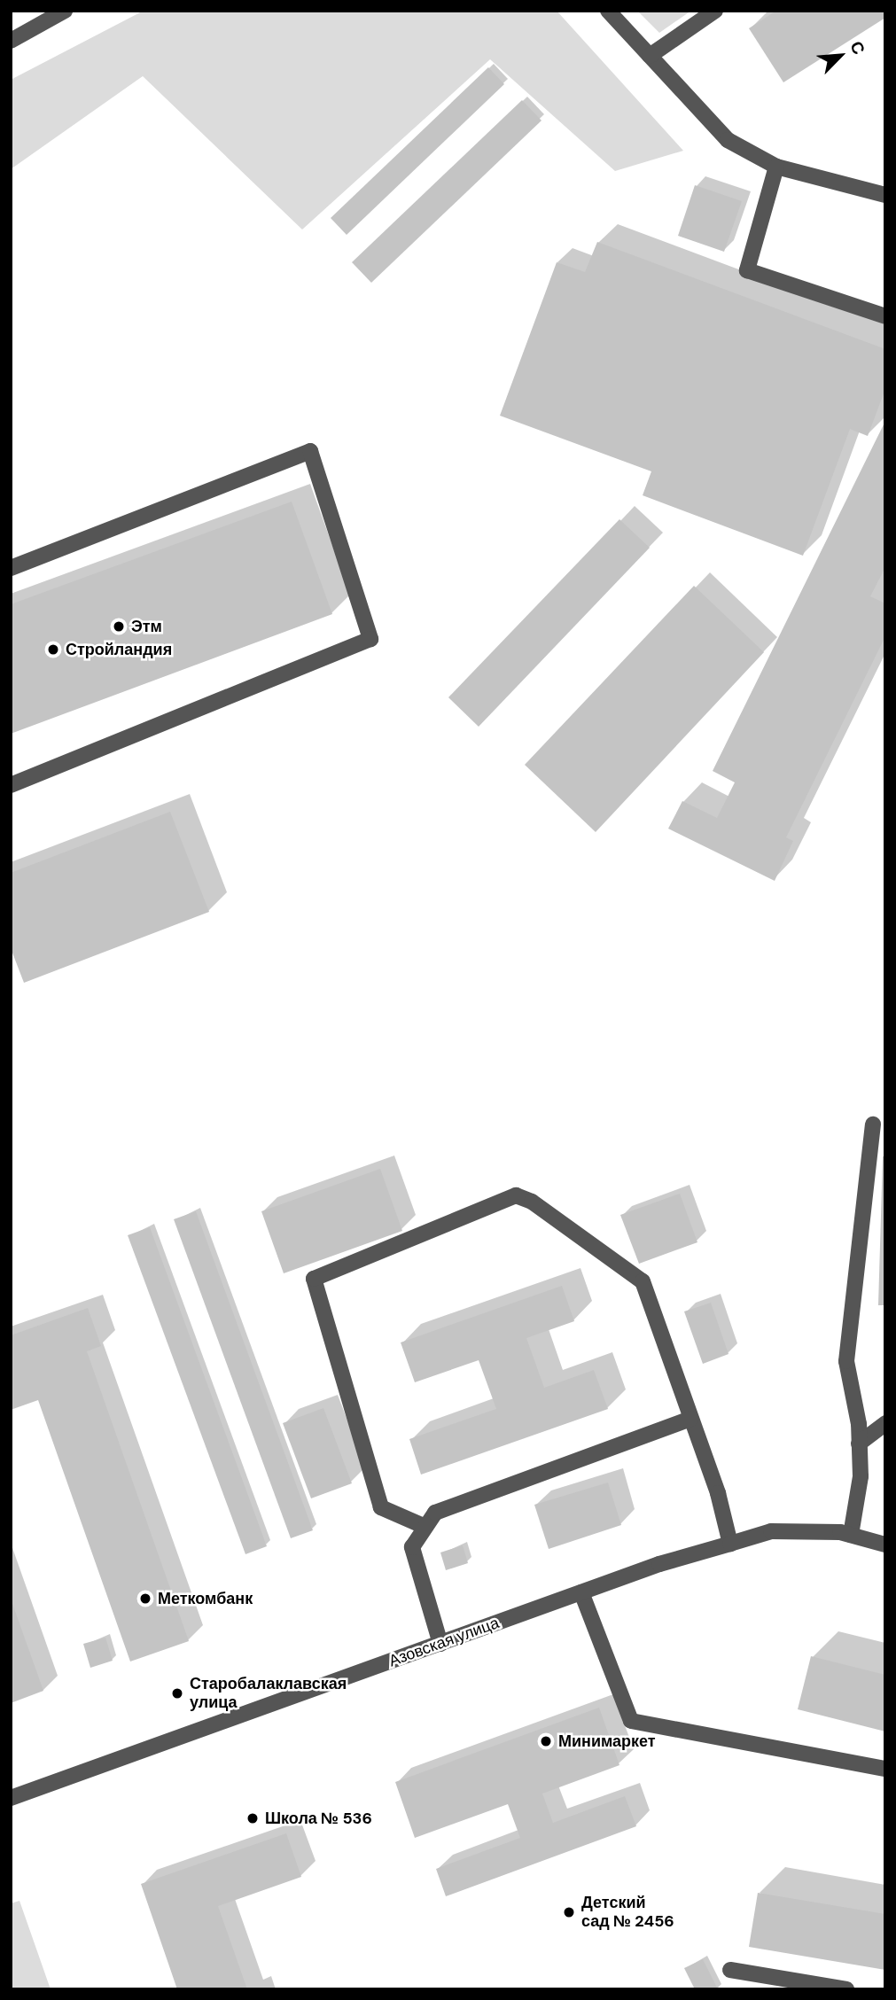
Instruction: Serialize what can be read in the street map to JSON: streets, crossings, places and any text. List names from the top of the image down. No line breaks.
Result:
{"streets":{"street":["Азовская улица"]},"places":["Этм","Стройландия","Меткомбанк","Старобалаклавская улица","Минимаркет","Школа № 536","Детский сад № 2456"],"north":"top right"}
